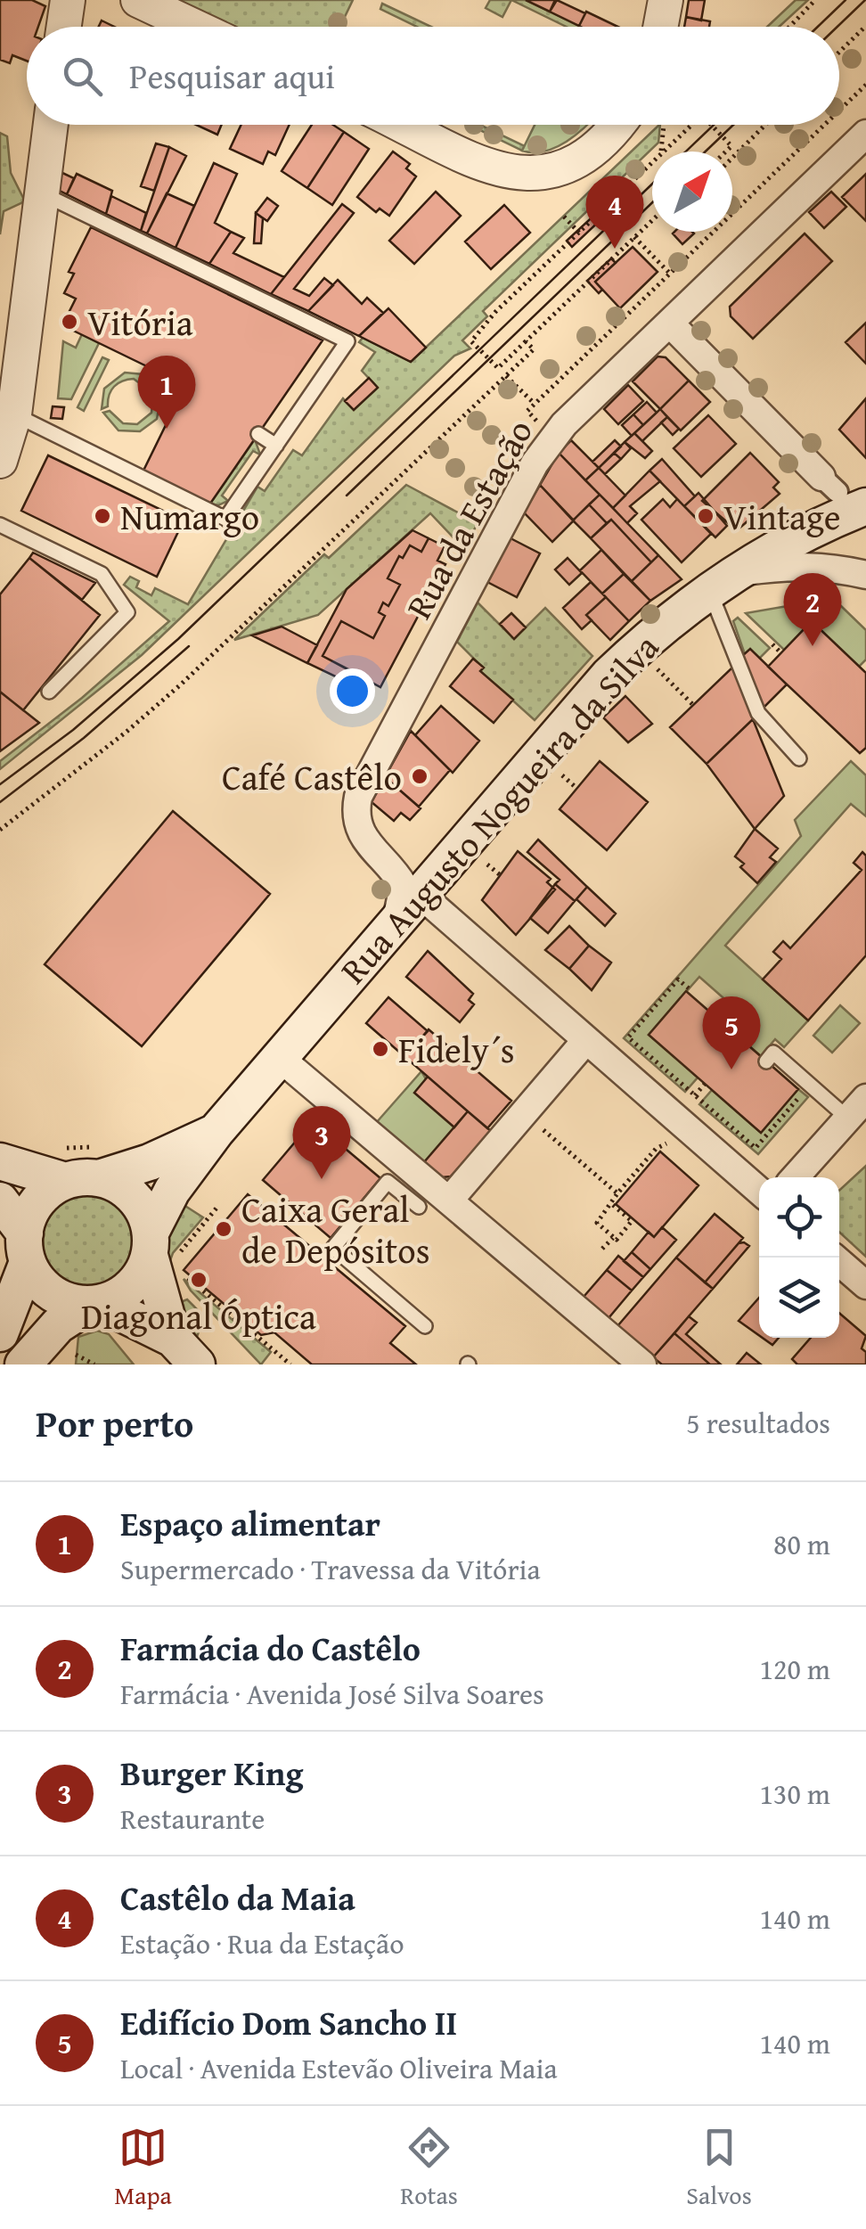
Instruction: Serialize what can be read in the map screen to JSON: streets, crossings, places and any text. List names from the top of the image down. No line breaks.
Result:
{"streets":{"main road":["Rua Augusto Nogueira da Silva"],"street":["Rua da Estação"]},"crossings":[["Rua da Estação","Rua Augusto Nogueira da Silva"]],"places":["Vitória","Numargo","Vintage","Café Castêlo","Fidely´s","Caixa Geral de Depósitos","Diagonal Óptica"],"north":"top right","page":{"search":"Pesquisar aqui","pins":["4","1","2","5","3"],"heading":["Por perto","5 resultados"],"list":[{"mark":"1","name":"Espaço alimentar","note":"Supermercado · Travessa da Vitória","value":"80 m"},{"mark":"2","name":"Farmácia do Castêlo","note":"Farmácia · Avenida José Silva Soares","value":"120 m"},{"mark":"3","name":"Burger King","note":"Restaurante","value":"130 m"},{"mark":"4","name":"Castêlo da Maia","note":"Estação · Rua da Estação","value":"140 m"},{"mark":"5","name":"Edifício Dom Sancho II","note":"Local · Avenida Estevão Oliveira Maia","value":"140 m"}],"nav":["Mapa","Rotas","Salvos"]}}
